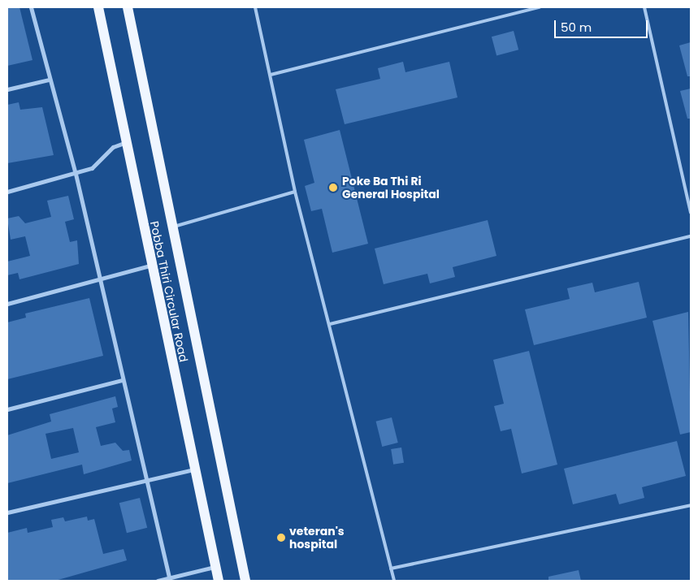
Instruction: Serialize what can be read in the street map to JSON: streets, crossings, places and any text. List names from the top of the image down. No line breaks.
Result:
{"streets":{"main road":["Pobba Thiri Circular Road"]},"places":["Poke Ba Thi Ri General Hospital","veteran's hospital"],"scale_bar":"50 m"}
